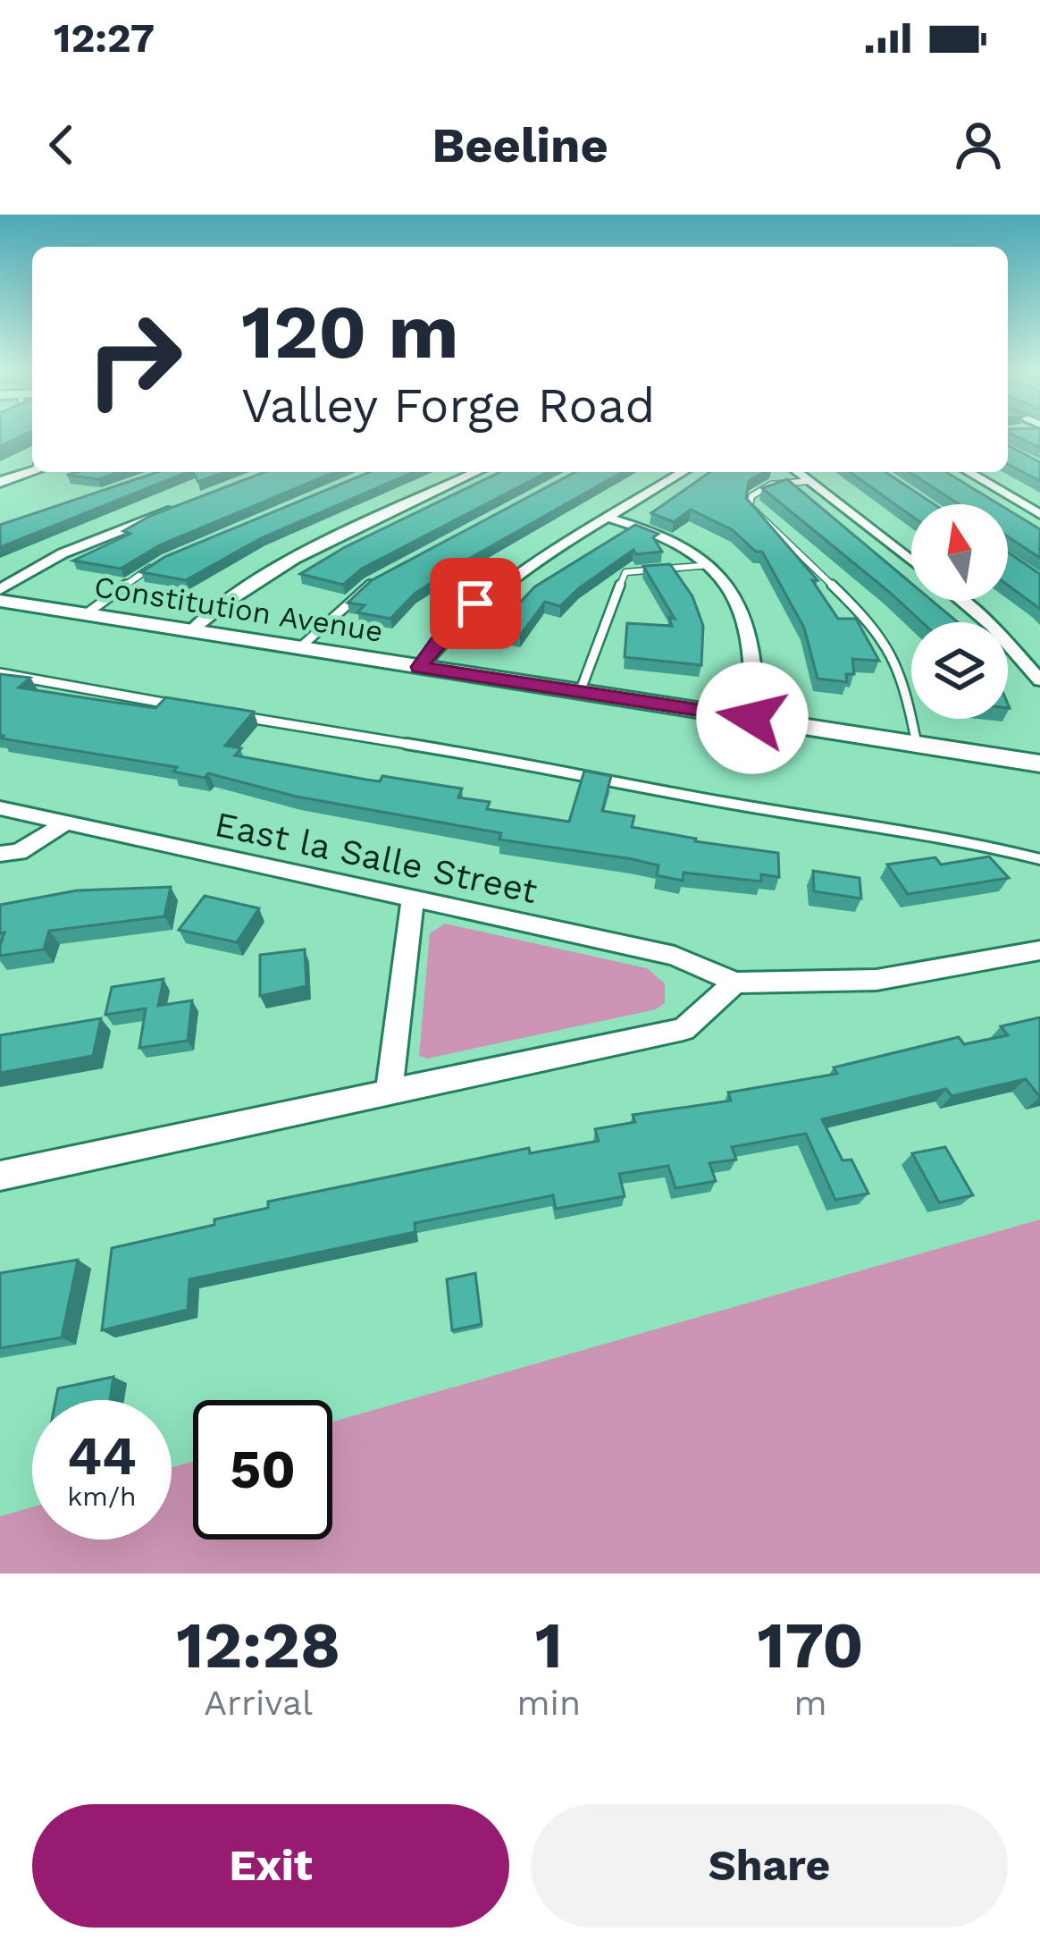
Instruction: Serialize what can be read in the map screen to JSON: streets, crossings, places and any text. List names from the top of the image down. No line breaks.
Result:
{"streets":{"main road":["Constitution Avenue"],"street":["East la Salle Street"]},"north":"top","page":{"status":"12:27","header":"Beeline","turn":["120 m","Valley Forge Road"],"speed":"44 km/h","limit":"50","eta":["12:28","Arrival","1","min","170","m"],"buttons":["Exit","Share"]}}
